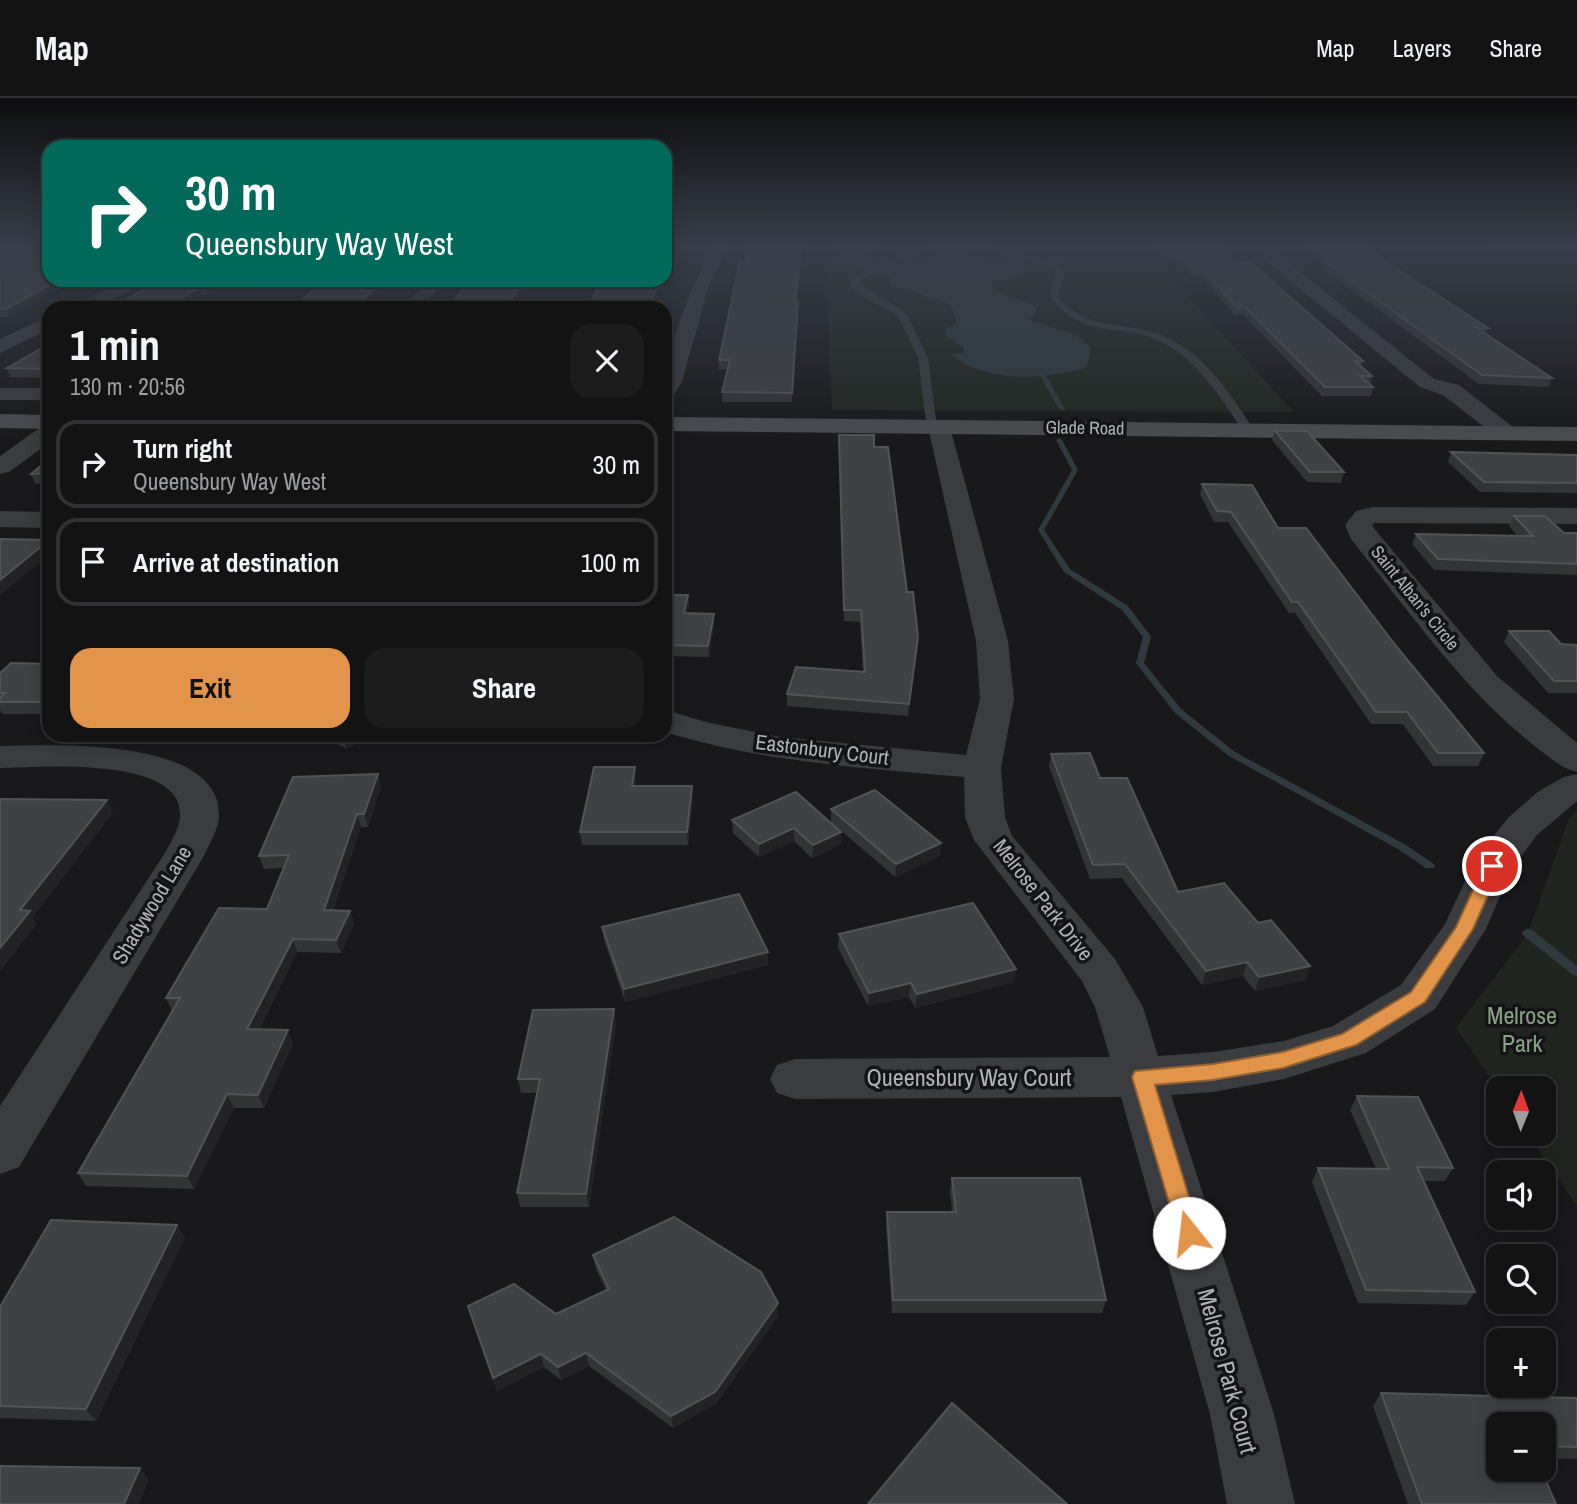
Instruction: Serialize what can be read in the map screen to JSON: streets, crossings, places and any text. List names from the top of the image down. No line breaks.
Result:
{"streets":{"main road":["Glade Road"],"street":["Saint Alban's Circle","Eastonbury Court","Melrose Park Drive","Shadywood Lane","Queensbury Way Court","Melrose Park Court"]},"crossings":[["Glade Road","Melrose Park Drive"],["Eastonbury Court","Melrose Park Drive"],["Melrose Park Drive","Queensbury Way Court"],["Melrose Park Drive","Melrose Park Court"],["Queensbury Way Court","Melrose Park Court"]],"parks":["Melrose Park"],"north":"top","page":{"header":"Map","nav":["Map","Layers","Share"],"turn":["30 m","Queensbury Way West"],"heading":["1 min","130 m · 20:56"],"list":[{"name":"Turn right","note":"Queensbury Way West","value":"30 m"},{"name":"Arrive at destination","value":"100 m"}],"buttons":["Exit","Share"],"map_buttons":["+","−"]}}
